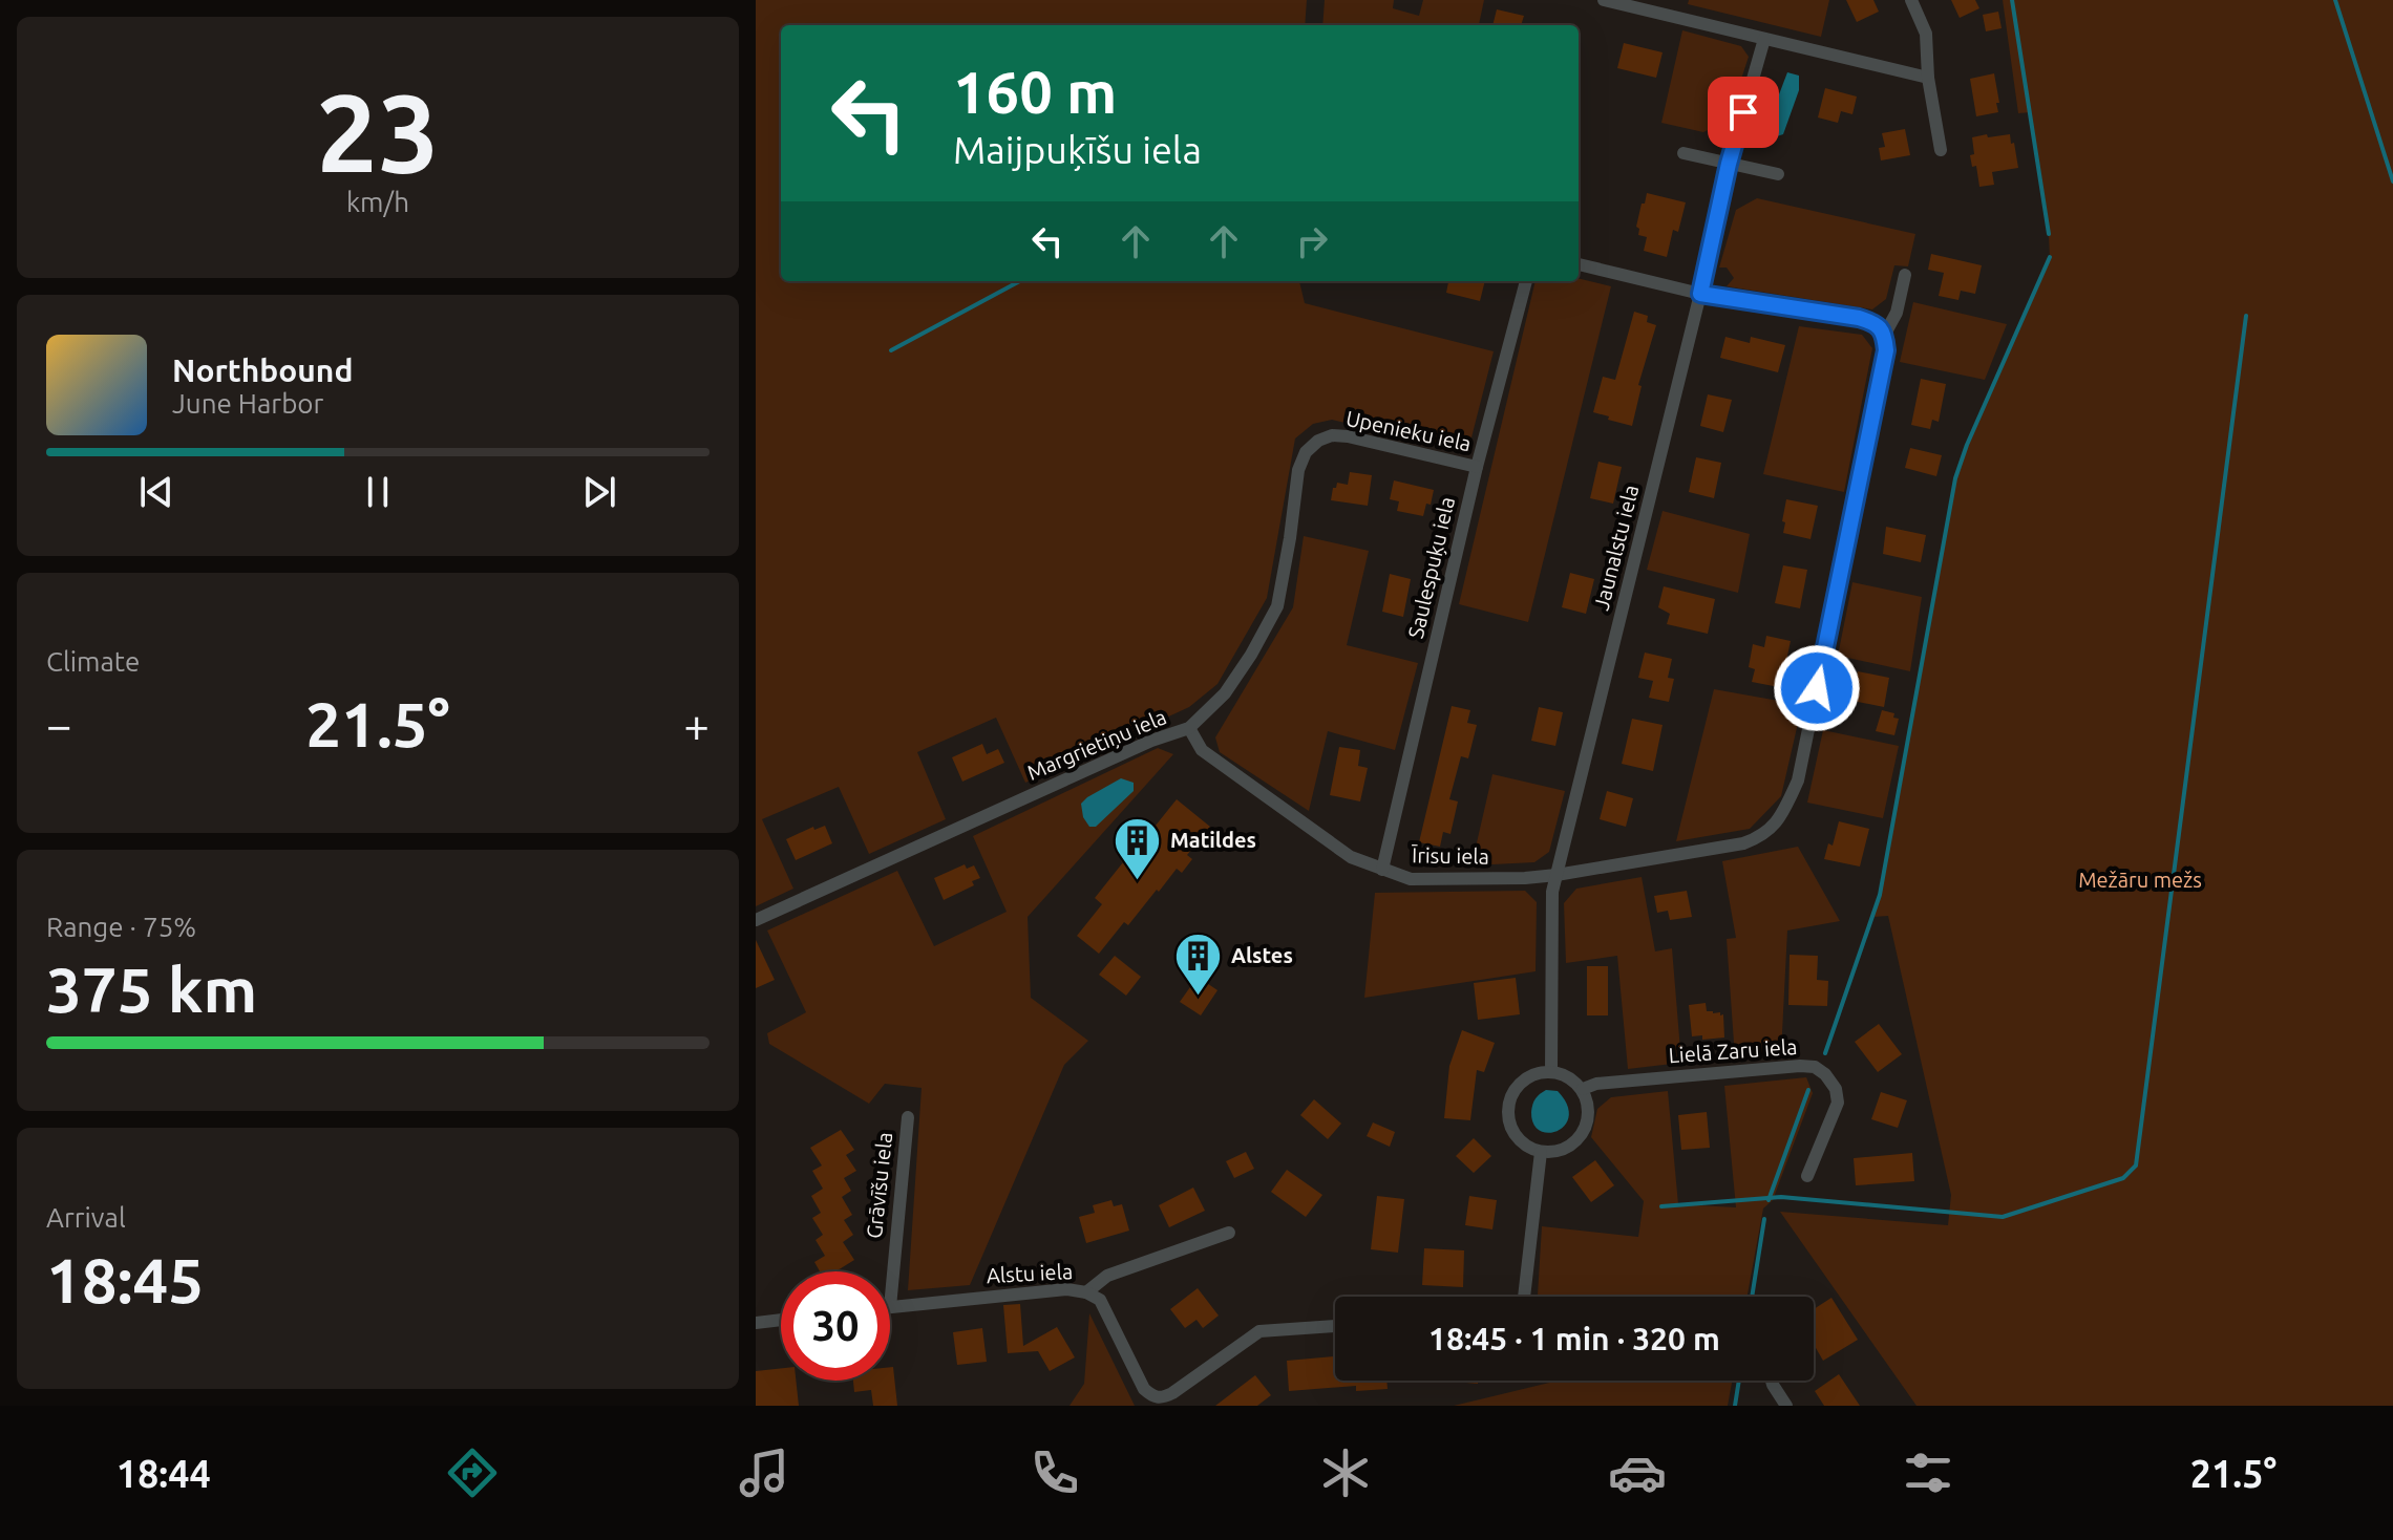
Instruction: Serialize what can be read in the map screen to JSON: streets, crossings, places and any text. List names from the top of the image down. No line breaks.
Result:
{"streets":{"street":["Upenieku iela","Jaunalstu iela","Saulespuķu iela","Margrietiņu iela","Īrisu iela","Lielā Zaru iela","Grāvīšu iela","Alstu iela"]},"crossings":[["Upenieku iela","Saulespuķu iela"],["Upenieku iela","Margrietiņu iela"],["Jaunalstu iela","Īrisu iela"],["Jaunalstu iela","Lielā Zaru iela"],["Saulespuķu iela","Īrisu iela"],["Margrietiņu iela","Īrisu iela"],["Grāvīšu iela","Alstu iela"]],"parks":["Mežāru mežs"],"places":{"building":["Matildes","Alstes"]},"page":{"tile":[["23","km/h"],"Climate",["Range · 75%","375 km"],["Arrival","18:45"]],"turn":["160 m","Maijpuķīšu iela"],"song":["Northbound","June Harbor"],"heat":["−","21.5°","+"],"limit":"30","trip":"18:45 · 1 min · 320 m","tabs":["18:44","21.5°"]}}
